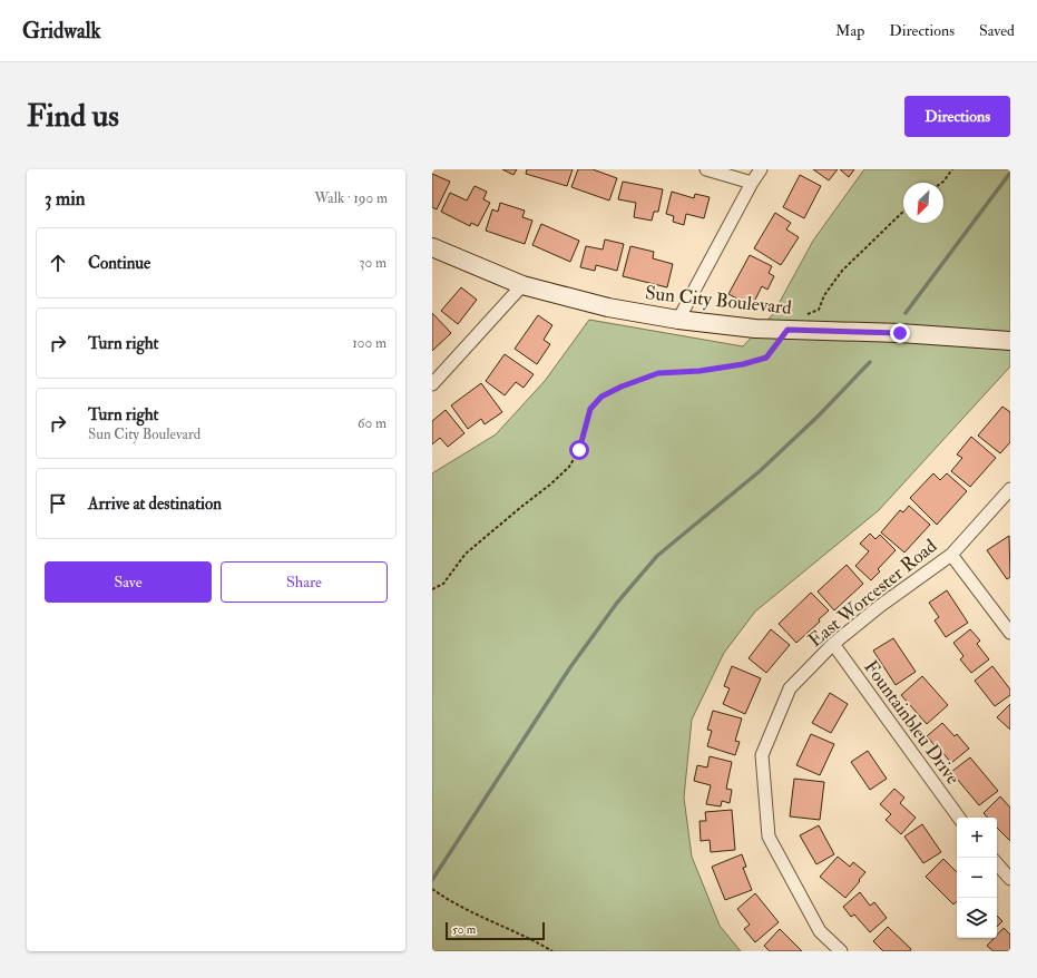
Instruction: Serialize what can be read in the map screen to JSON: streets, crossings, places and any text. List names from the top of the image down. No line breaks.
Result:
{"streets":{"street":["Sun City Boulevard","East Worcester Road","Fountainbleu Drive"]},"crossings":[["East Worcester Road","Fountainbleu Drive"]],"scale_bar":"50 m","north":"bottom left","page":{"header":"Gridwalk","nav":["Map","Directions","Saved"],"buttons":["Directions",["Save","Share"]],"title":"Find us","heading":["3 min","Walk · 190 m"],"list":[["Continue","30 m"],["Turn right","100 m"],["Turn right","Sun City Boulevard","60 m"],"Arrive at destination"],"map_buttons":["+","−"],"scale":"50 m"}}
